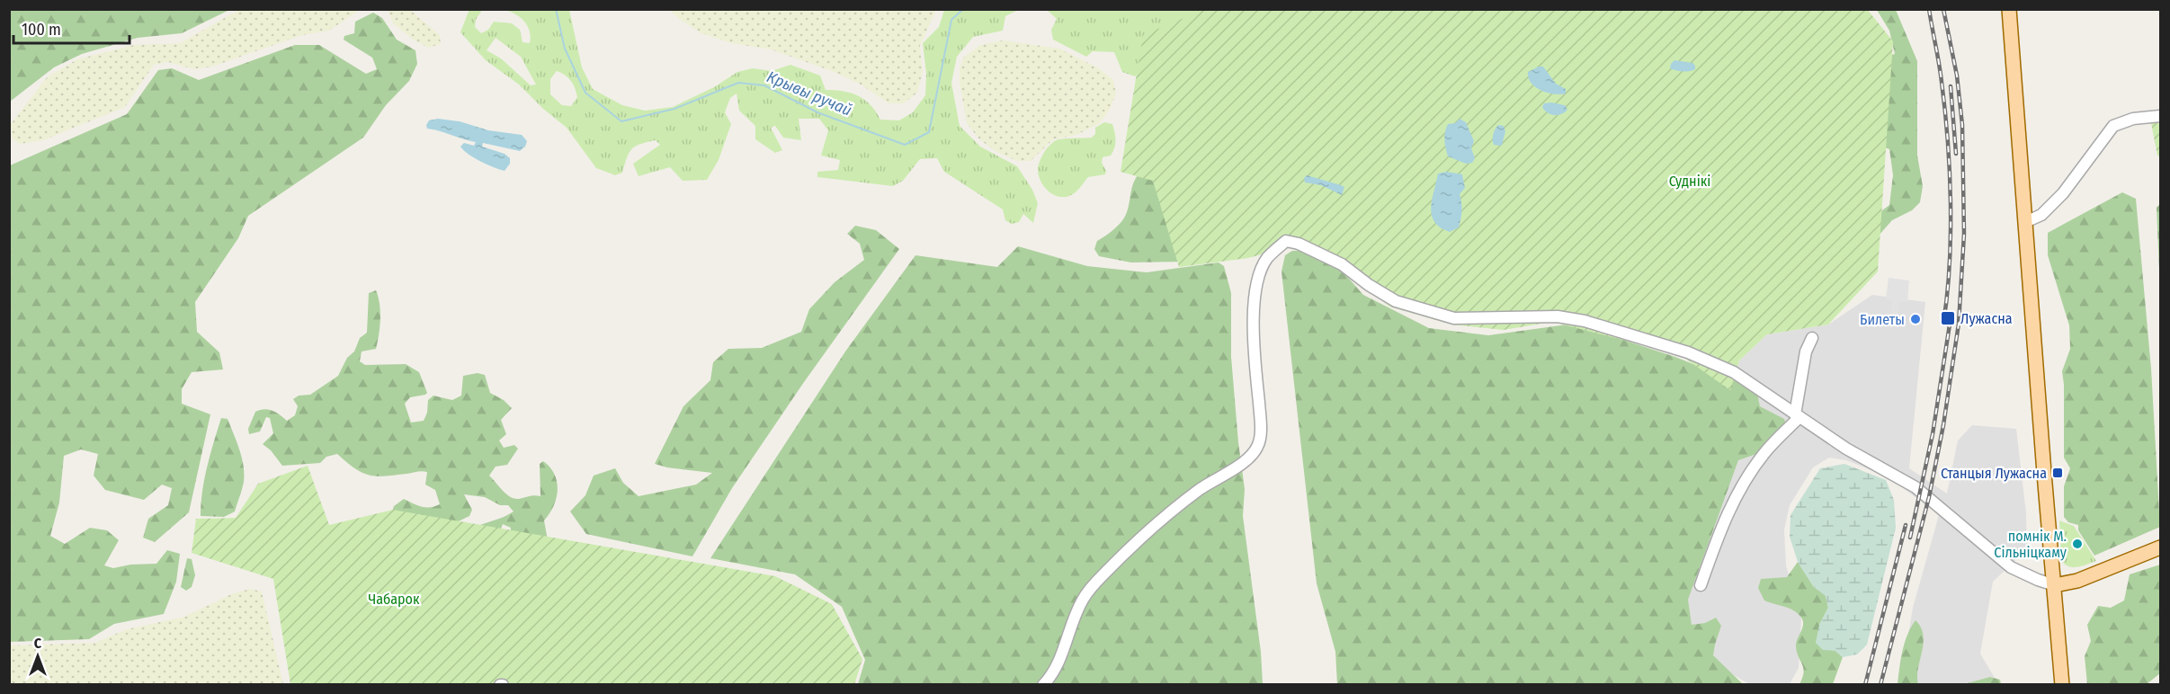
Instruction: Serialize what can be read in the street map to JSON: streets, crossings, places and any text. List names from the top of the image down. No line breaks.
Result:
{"water":["Крывы ручай"],"parks":["Суднікі","Чабарок"],"places":{"transit":["Лужасна","Станцыя Лужасна"],"other":["Билеты","помнік М. Сільніцкаму"]},"scale_bar":"100 m","north":"top"}
